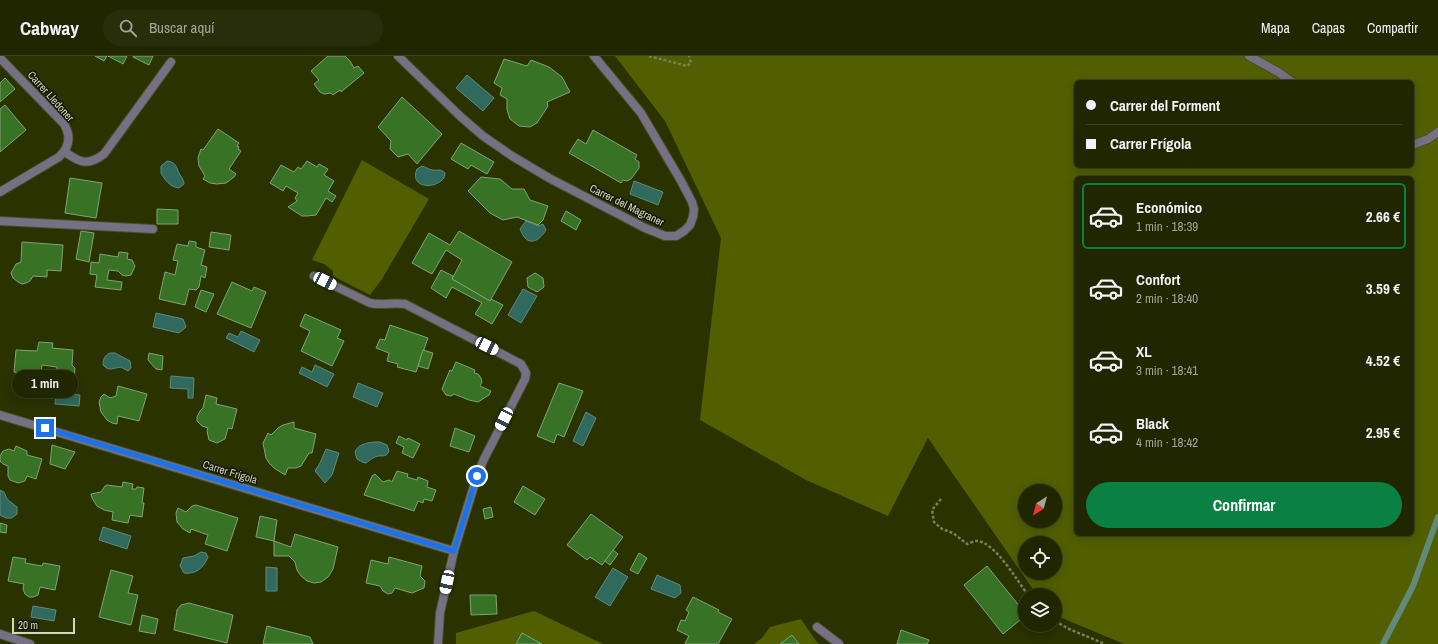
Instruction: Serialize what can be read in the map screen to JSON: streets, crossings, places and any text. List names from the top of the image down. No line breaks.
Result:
{"streets":{"street":["Carrer Lledoner","Carrer del Magraner","Carrer Frígola"]},"scale_bar":"20 m","north":"bottom left","page":{"header":"Cabway","search":"Buscar aquí","nav":["Mapa","Capas","Compartir"],"banner":["Carrer del Forment","Carrer Frígola"],"list":[{"name":"Económico","note":"1 min · 18:39","value":"2.66 €"},{"name":"Confort","note":"2 min · 18:40","value":"3.59 €"},{"name":"XL","note":"3 min · 18:41","value":"4.52 €"},{"name":"Black","note":"4 min · 18:42","value":"2.95 €"}],"bubble":"1 min","buttons":"Confirmar","scale":"20 m"}}
